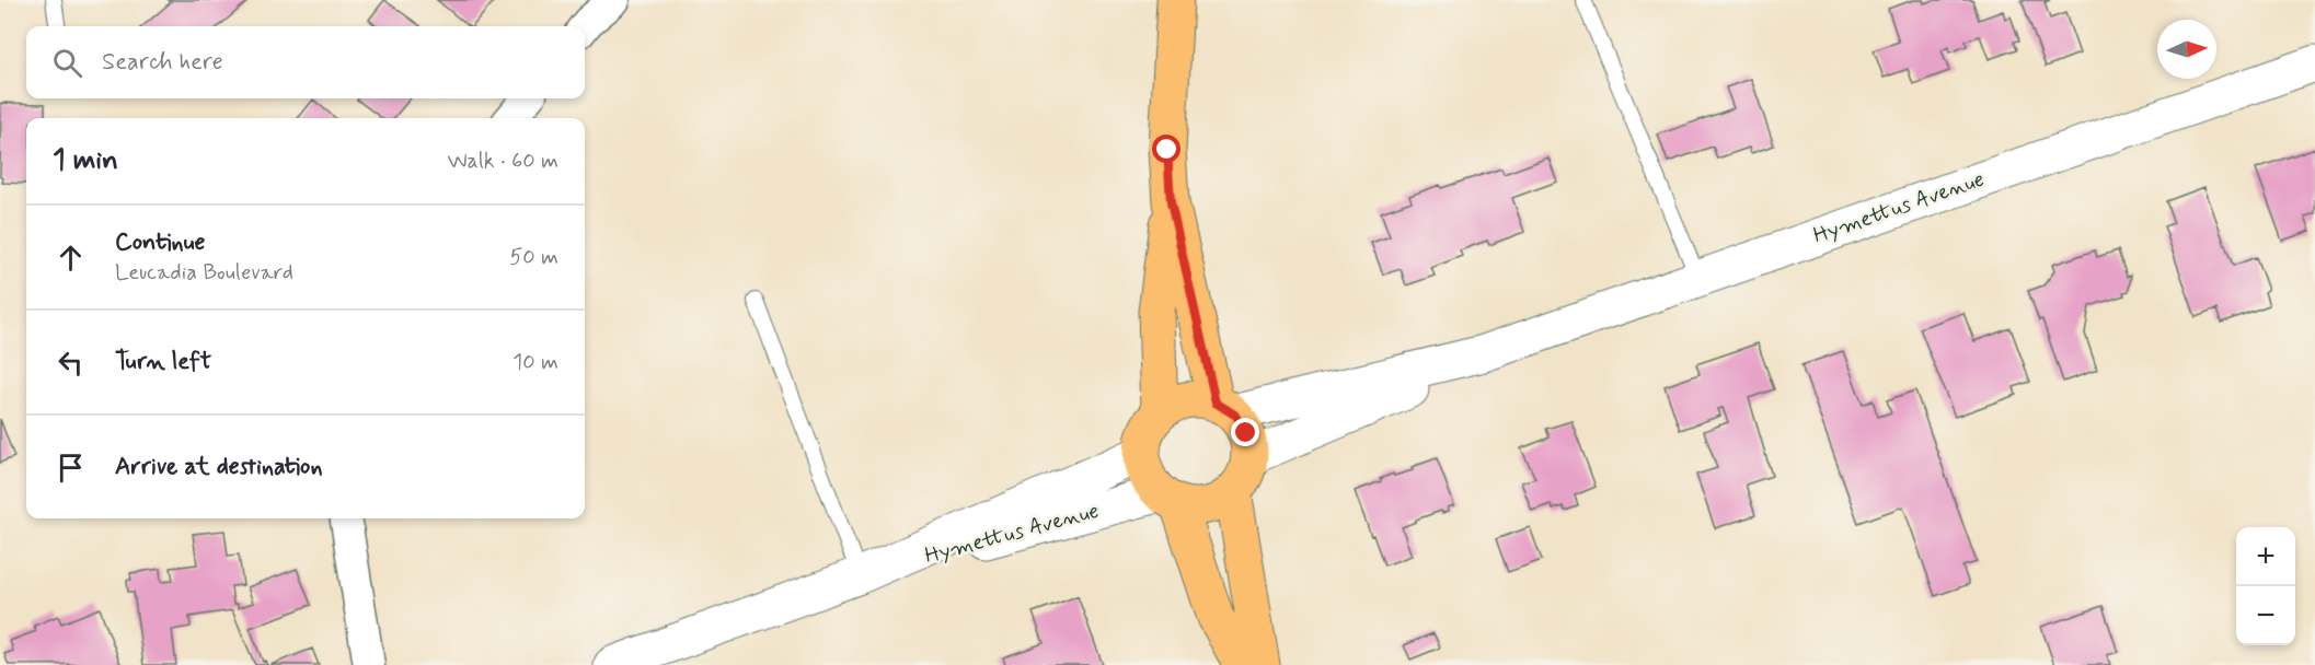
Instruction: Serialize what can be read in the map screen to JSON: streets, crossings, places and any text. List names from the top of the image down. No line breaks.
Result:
{"streets":{"street":["Hymettus Avenue"]},"north":"right","page":{"search":"Search here","heading":["1 min","Walk · 60 m"],"list":[["Continue","Leucadia Boulevard","50 m"],["Turn left","10 m"],"Arrive at destination"],"map_buttons":["+","−"]}}
